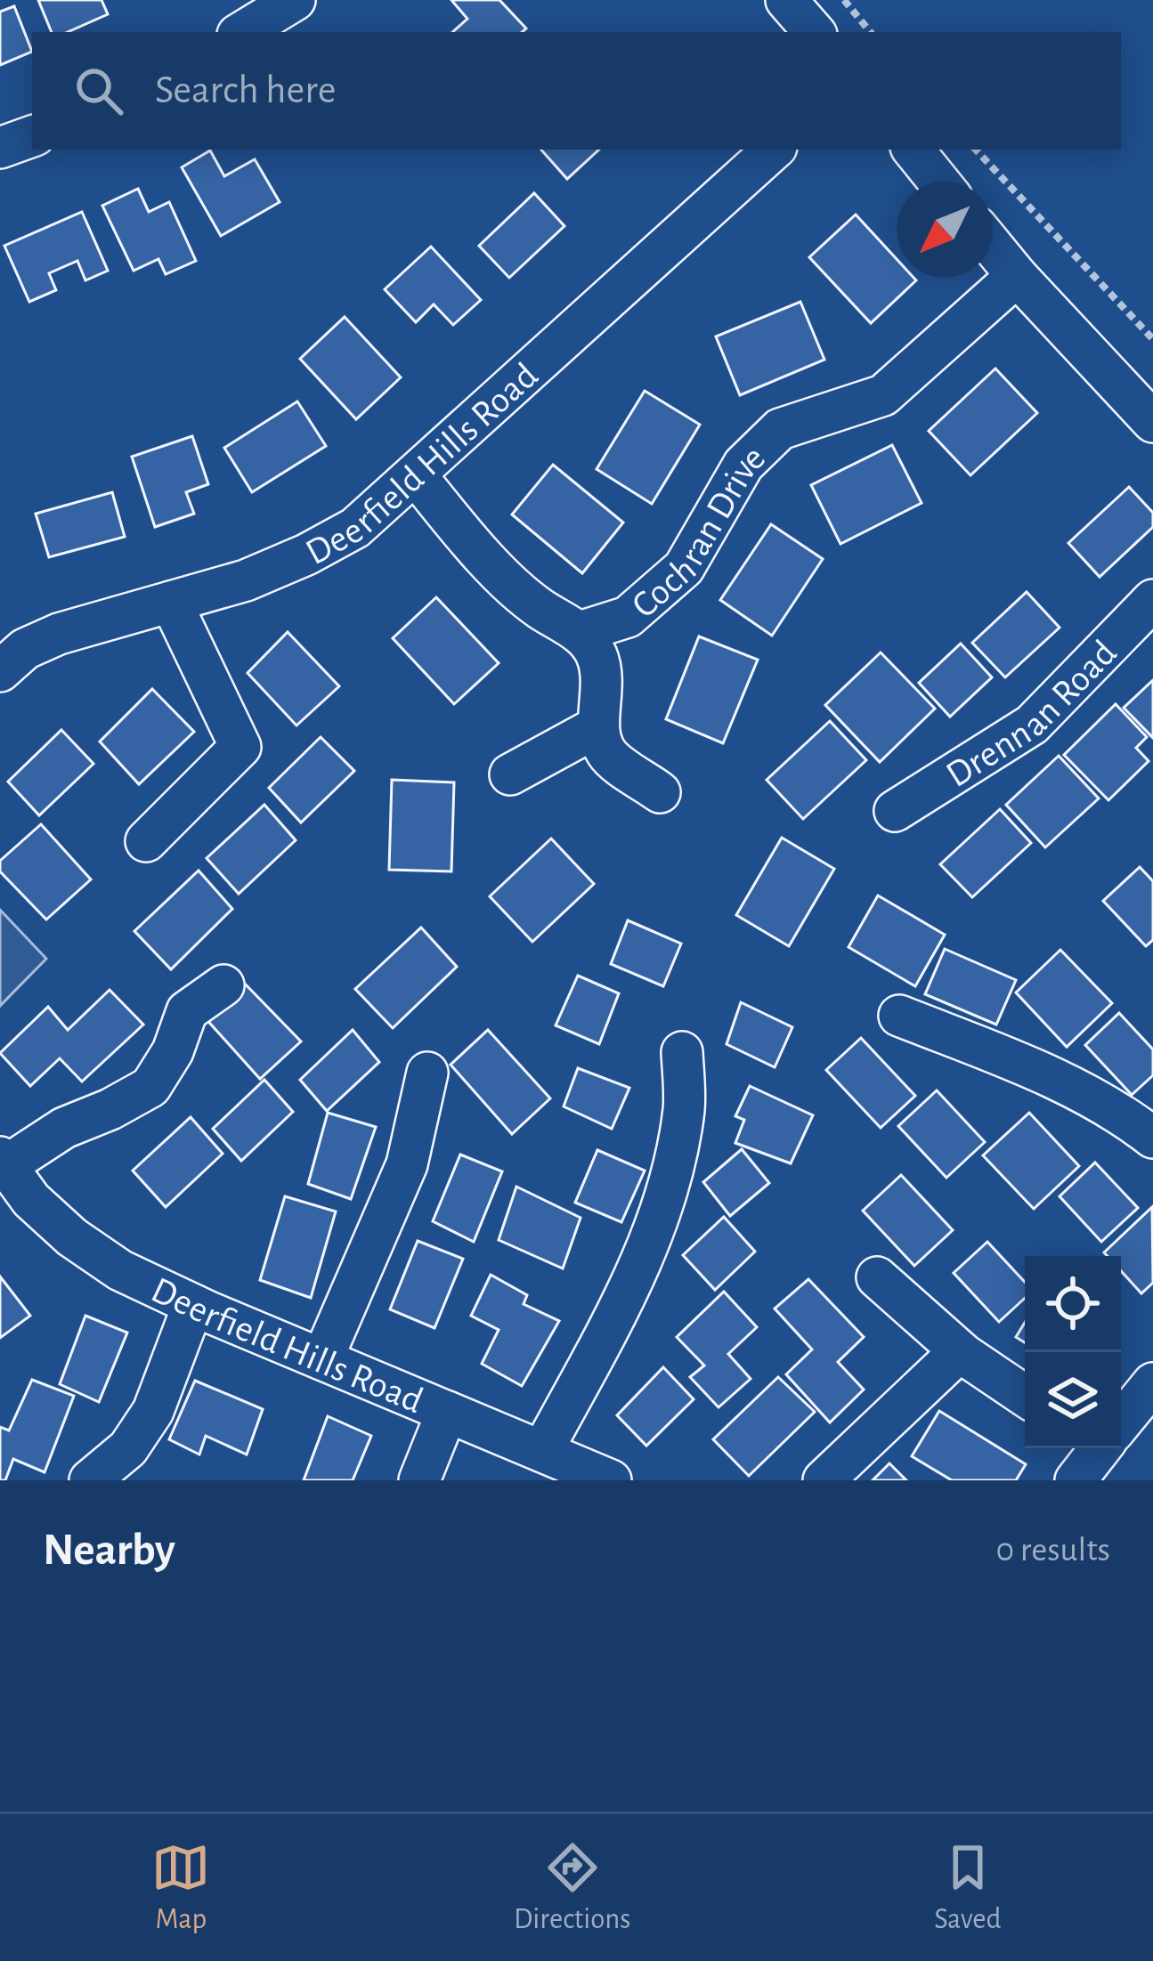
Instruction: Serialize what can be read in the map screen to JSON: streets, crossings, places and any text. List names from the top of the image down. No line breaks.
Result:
{"streets":{"street":["Deerfield Hills Road","Cochran Drive","Drennan Road"]},"north":"bottom left","page":{"search":"Search here","heading":["Nearby","0 results"],"nav":["Map","Directions","Saved"]}}
